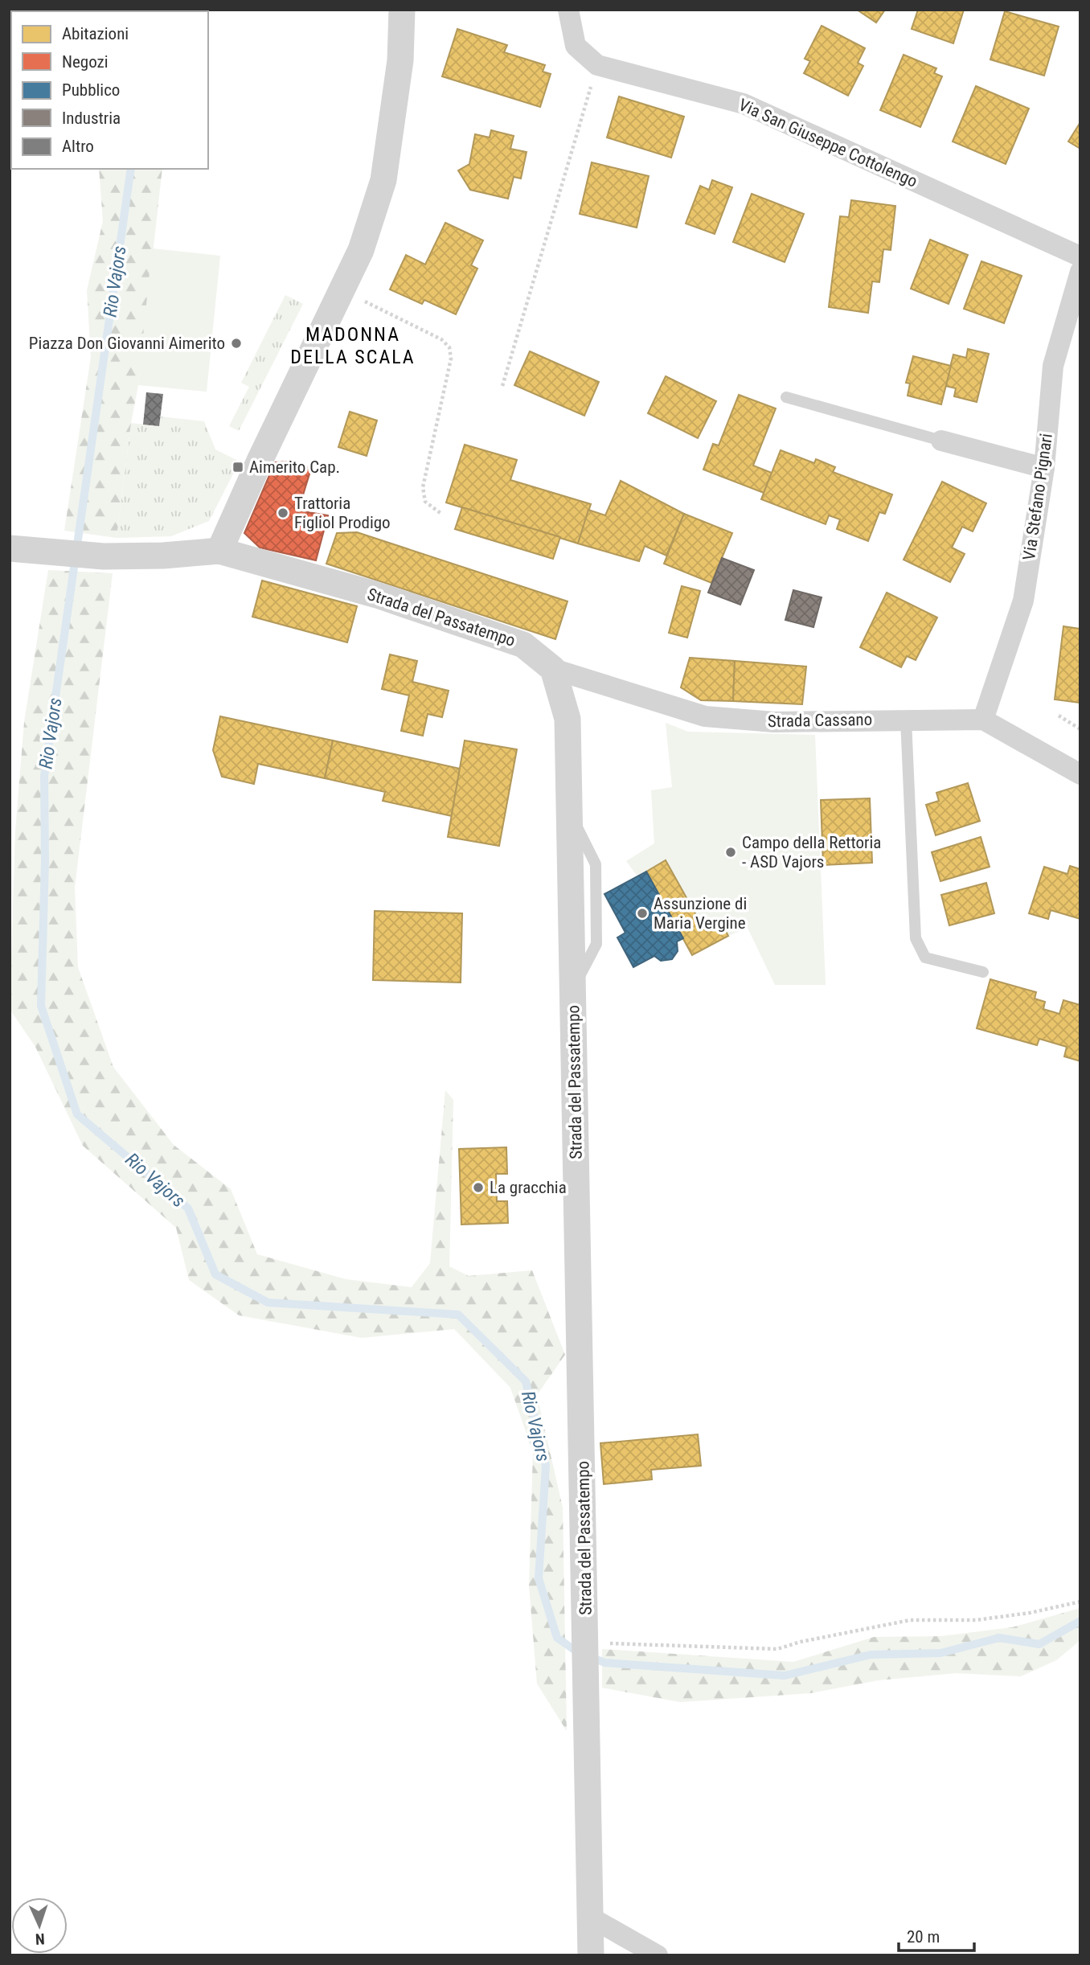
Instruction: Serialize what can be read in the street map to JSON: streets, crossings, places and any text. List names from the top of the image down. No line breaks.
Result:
{"streets":{"street":["Via San Giuseppe Cottolengo","Via Stefano Pignari","Strada del Passatempo","Strada Cassano"]},"crossings":[["Via Stefano Pignari","Strada Cassano"],["Strada del Passatempo","Strada Cassano"]],"districts":["MADONNA DELLA SCALA"],"water":["Rio Vajors"],"places":{"other":["Piazza Don Giovanni Aimerito","Trattoria Figliol Prodigo","Campo della Rettoria - ASD Vajors","Assunzione di Maria Vergine","La gracchia"],"transit":["Aimerito Cap."]},"legend":["Abitazioni","Negozi","Pubblico","Industria","Altro"],"scale_bar":"20 m","north":"bottom"}
